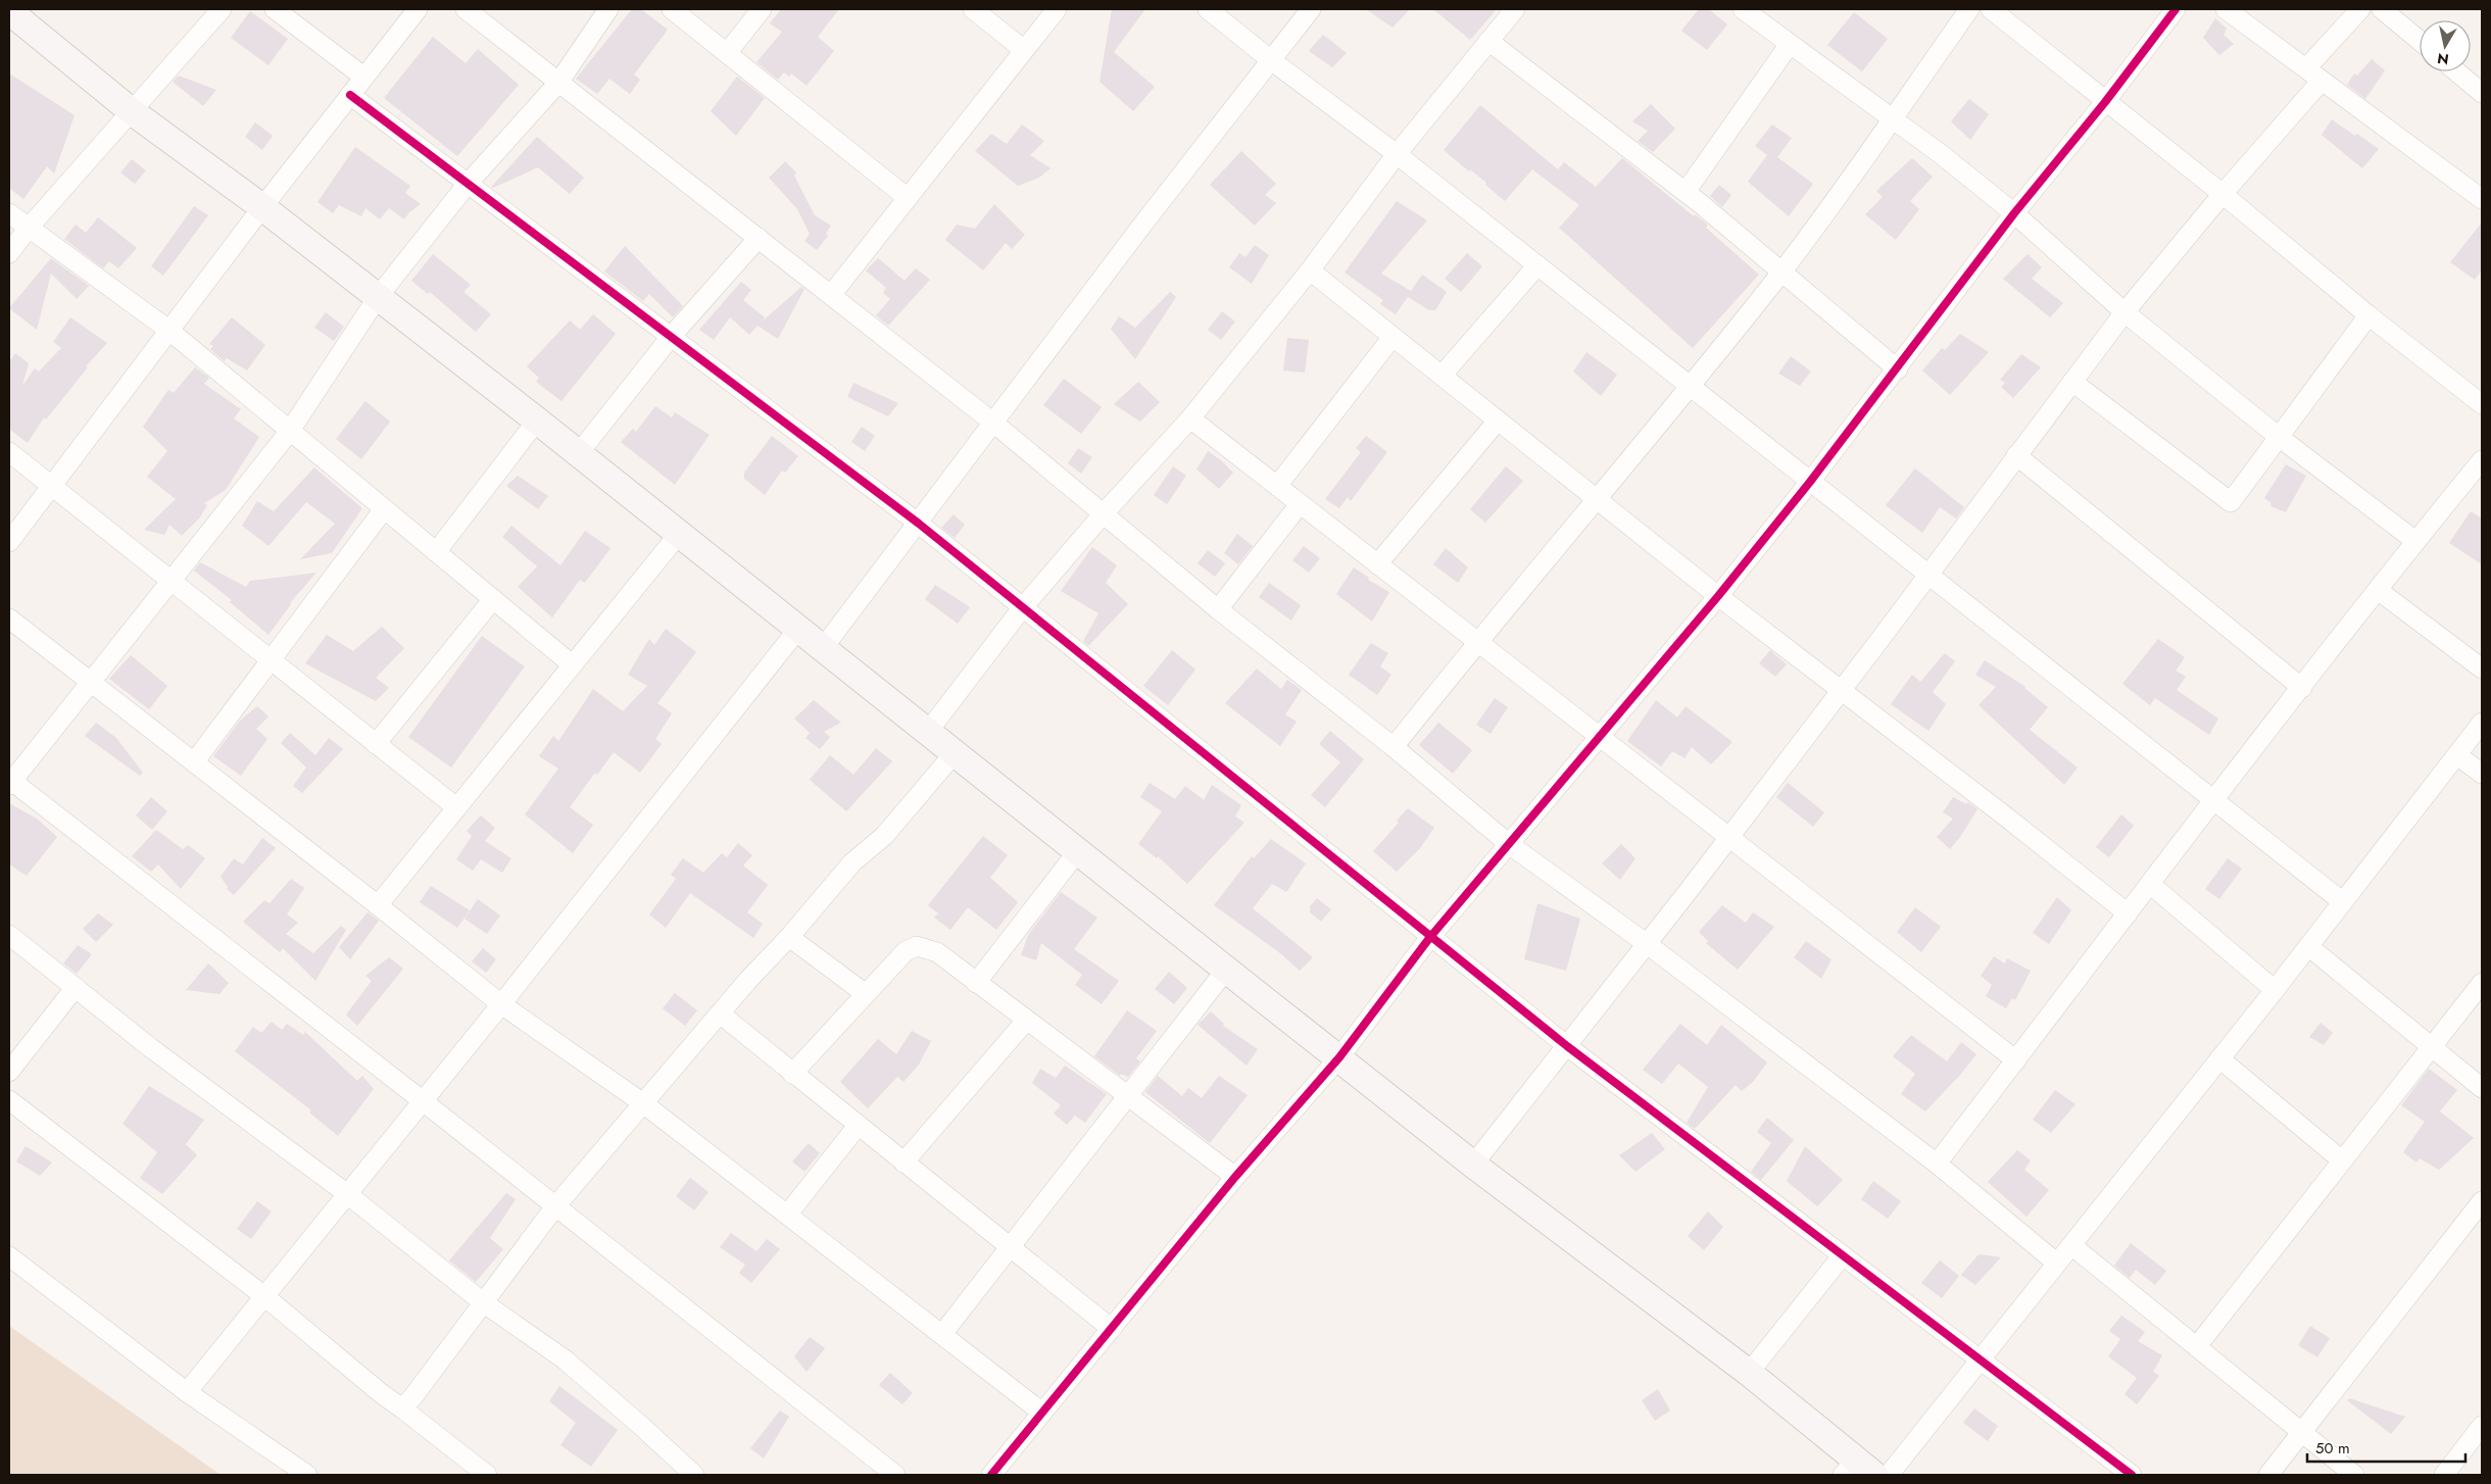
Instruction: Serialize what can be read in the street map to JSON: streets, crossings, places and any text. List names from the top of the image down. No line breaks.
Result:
{"scale_bar":"50 m","north":"bottom"}
